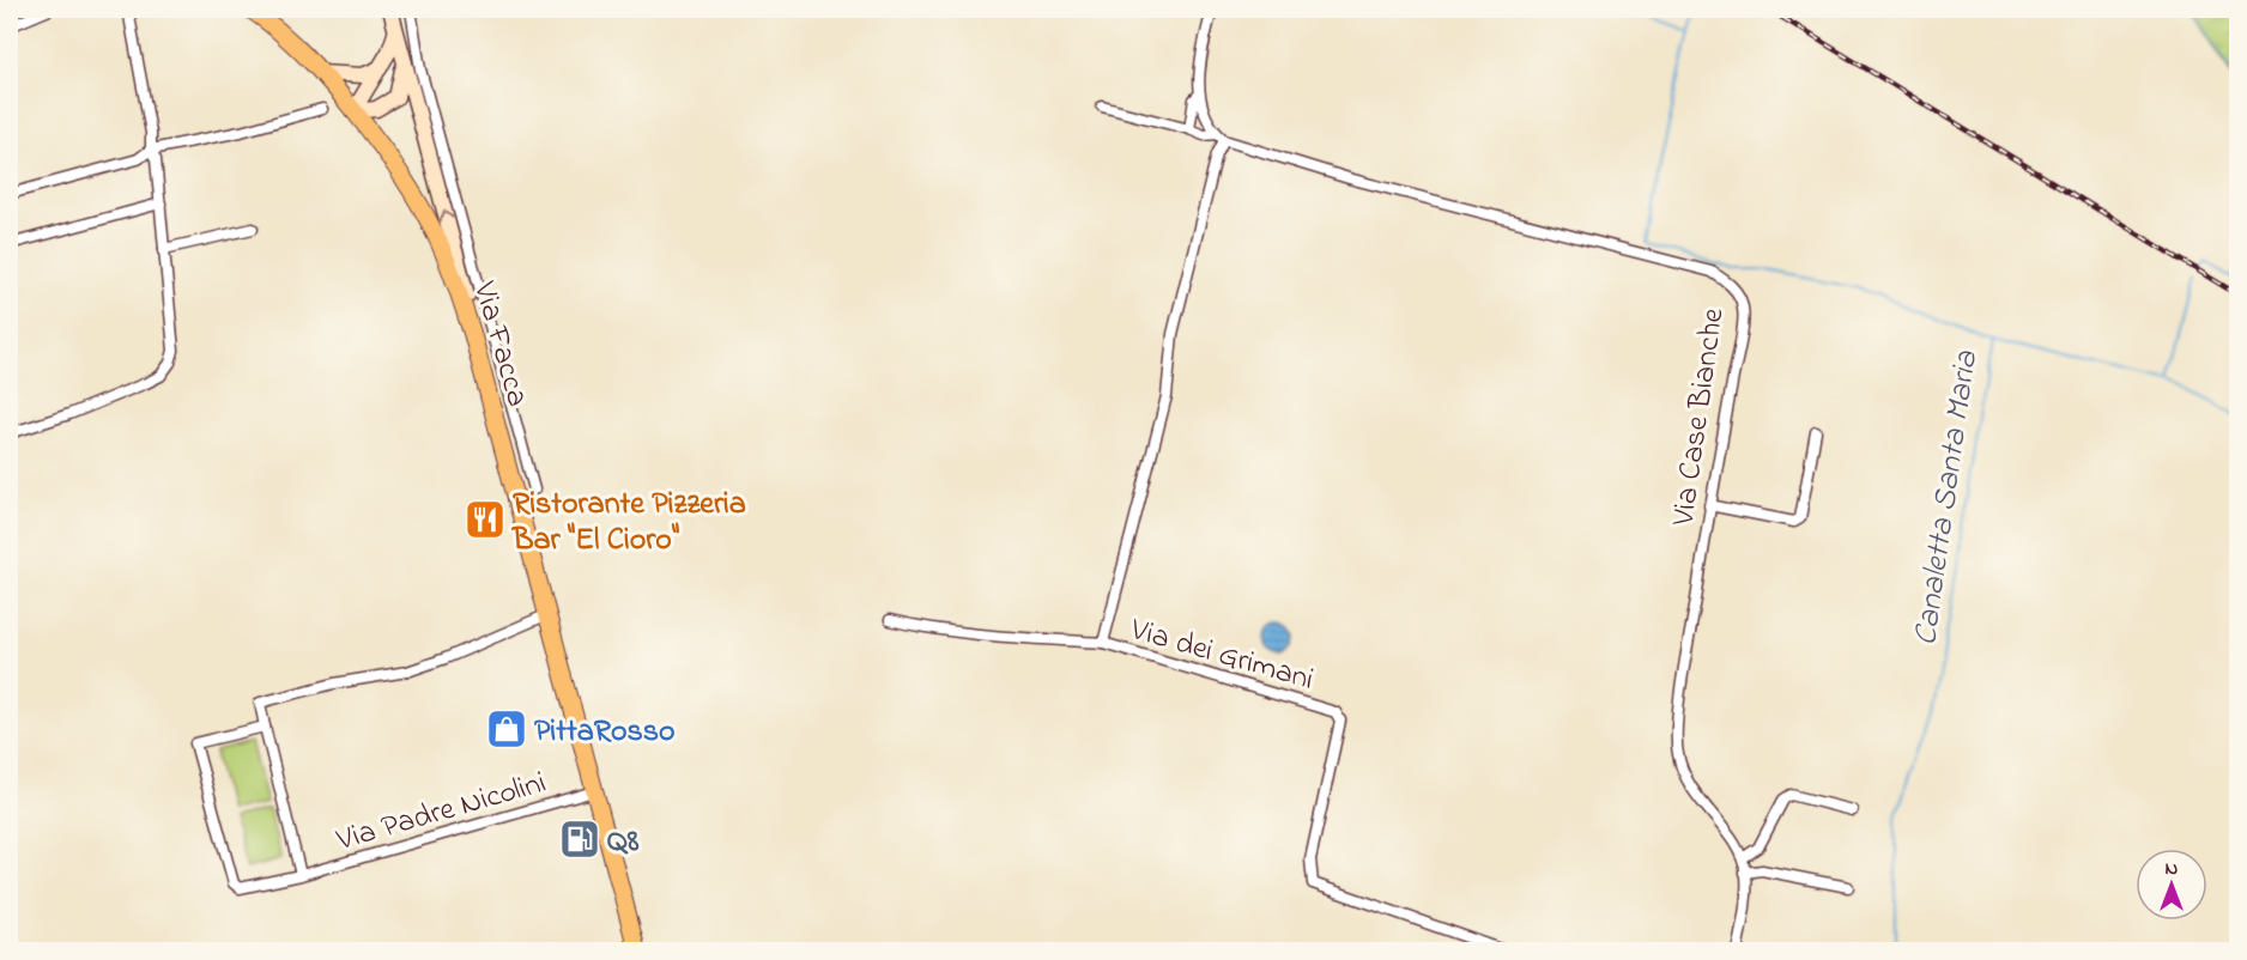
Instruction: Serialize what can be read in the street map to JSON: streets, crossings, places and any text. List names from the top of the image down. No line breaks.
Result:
{"streets":{"main road":["Via Facca"],"street":["Via Case Bianche","Via dei Grimani","Via Padre Nicolini"]},"crossings":[["Via Facca","Via Padre Nicolini"],["Via Case Bianche","Via dei Grimani"]],"water":["Canaletta Santa Maria"],"places":{"restaurant":["Ristorante Pizzeria Bar \"El Cioro\""],"shop":["PittaRosso"],"fuel station":["Q8"]},"north":"top"}
